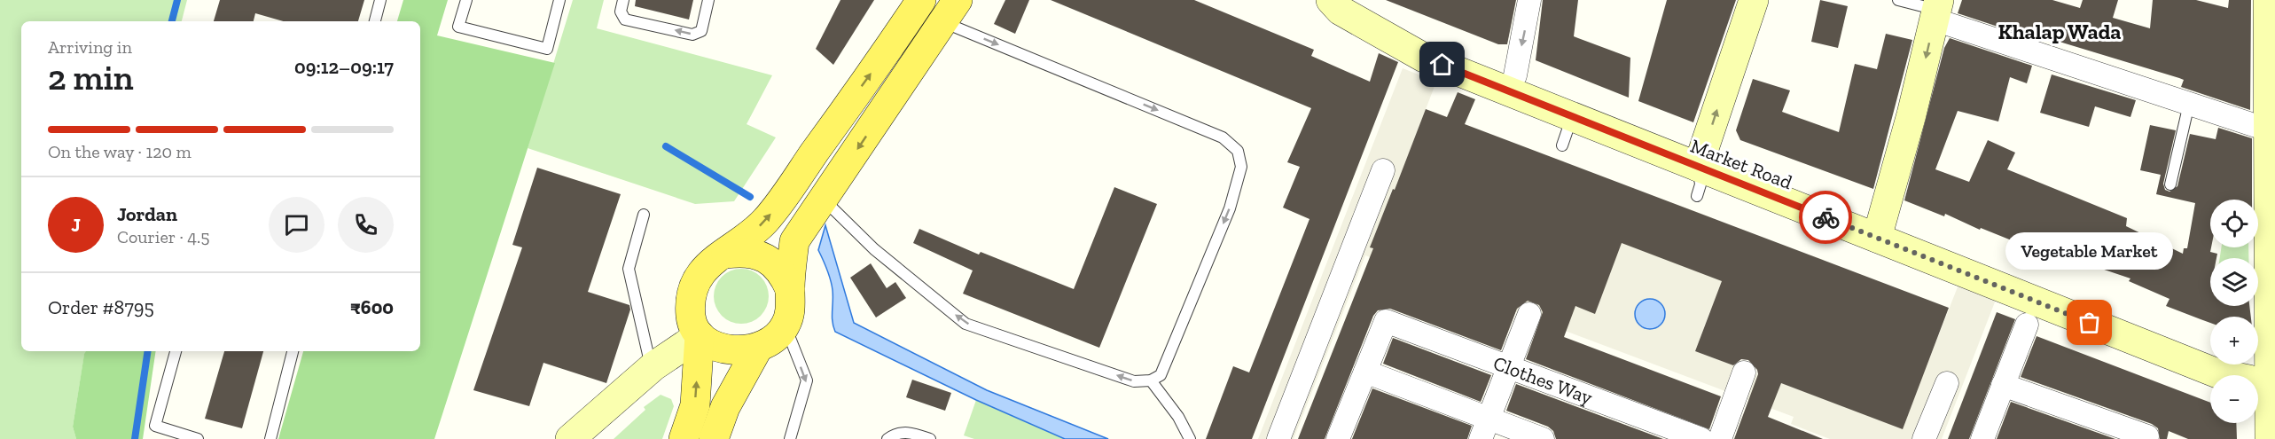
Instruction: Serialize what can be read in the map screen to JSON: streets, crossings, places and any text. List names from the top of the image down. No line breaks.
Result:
{"streets":{"main road":["Market Road"],"street":["Clothes Way"]},"districts":["Khalap Wada"],"places":["Vegetable Market"],"page":{"heading":["2 min","Arriving in","09:12–09:17"],"panel":["Jordan","Courier · 4.5","Order #8795","₹600"],"bar":"On the way · 120 m","round":"J","map_buttons":["+","−"],"bubble":"Vegetable Market"}}
